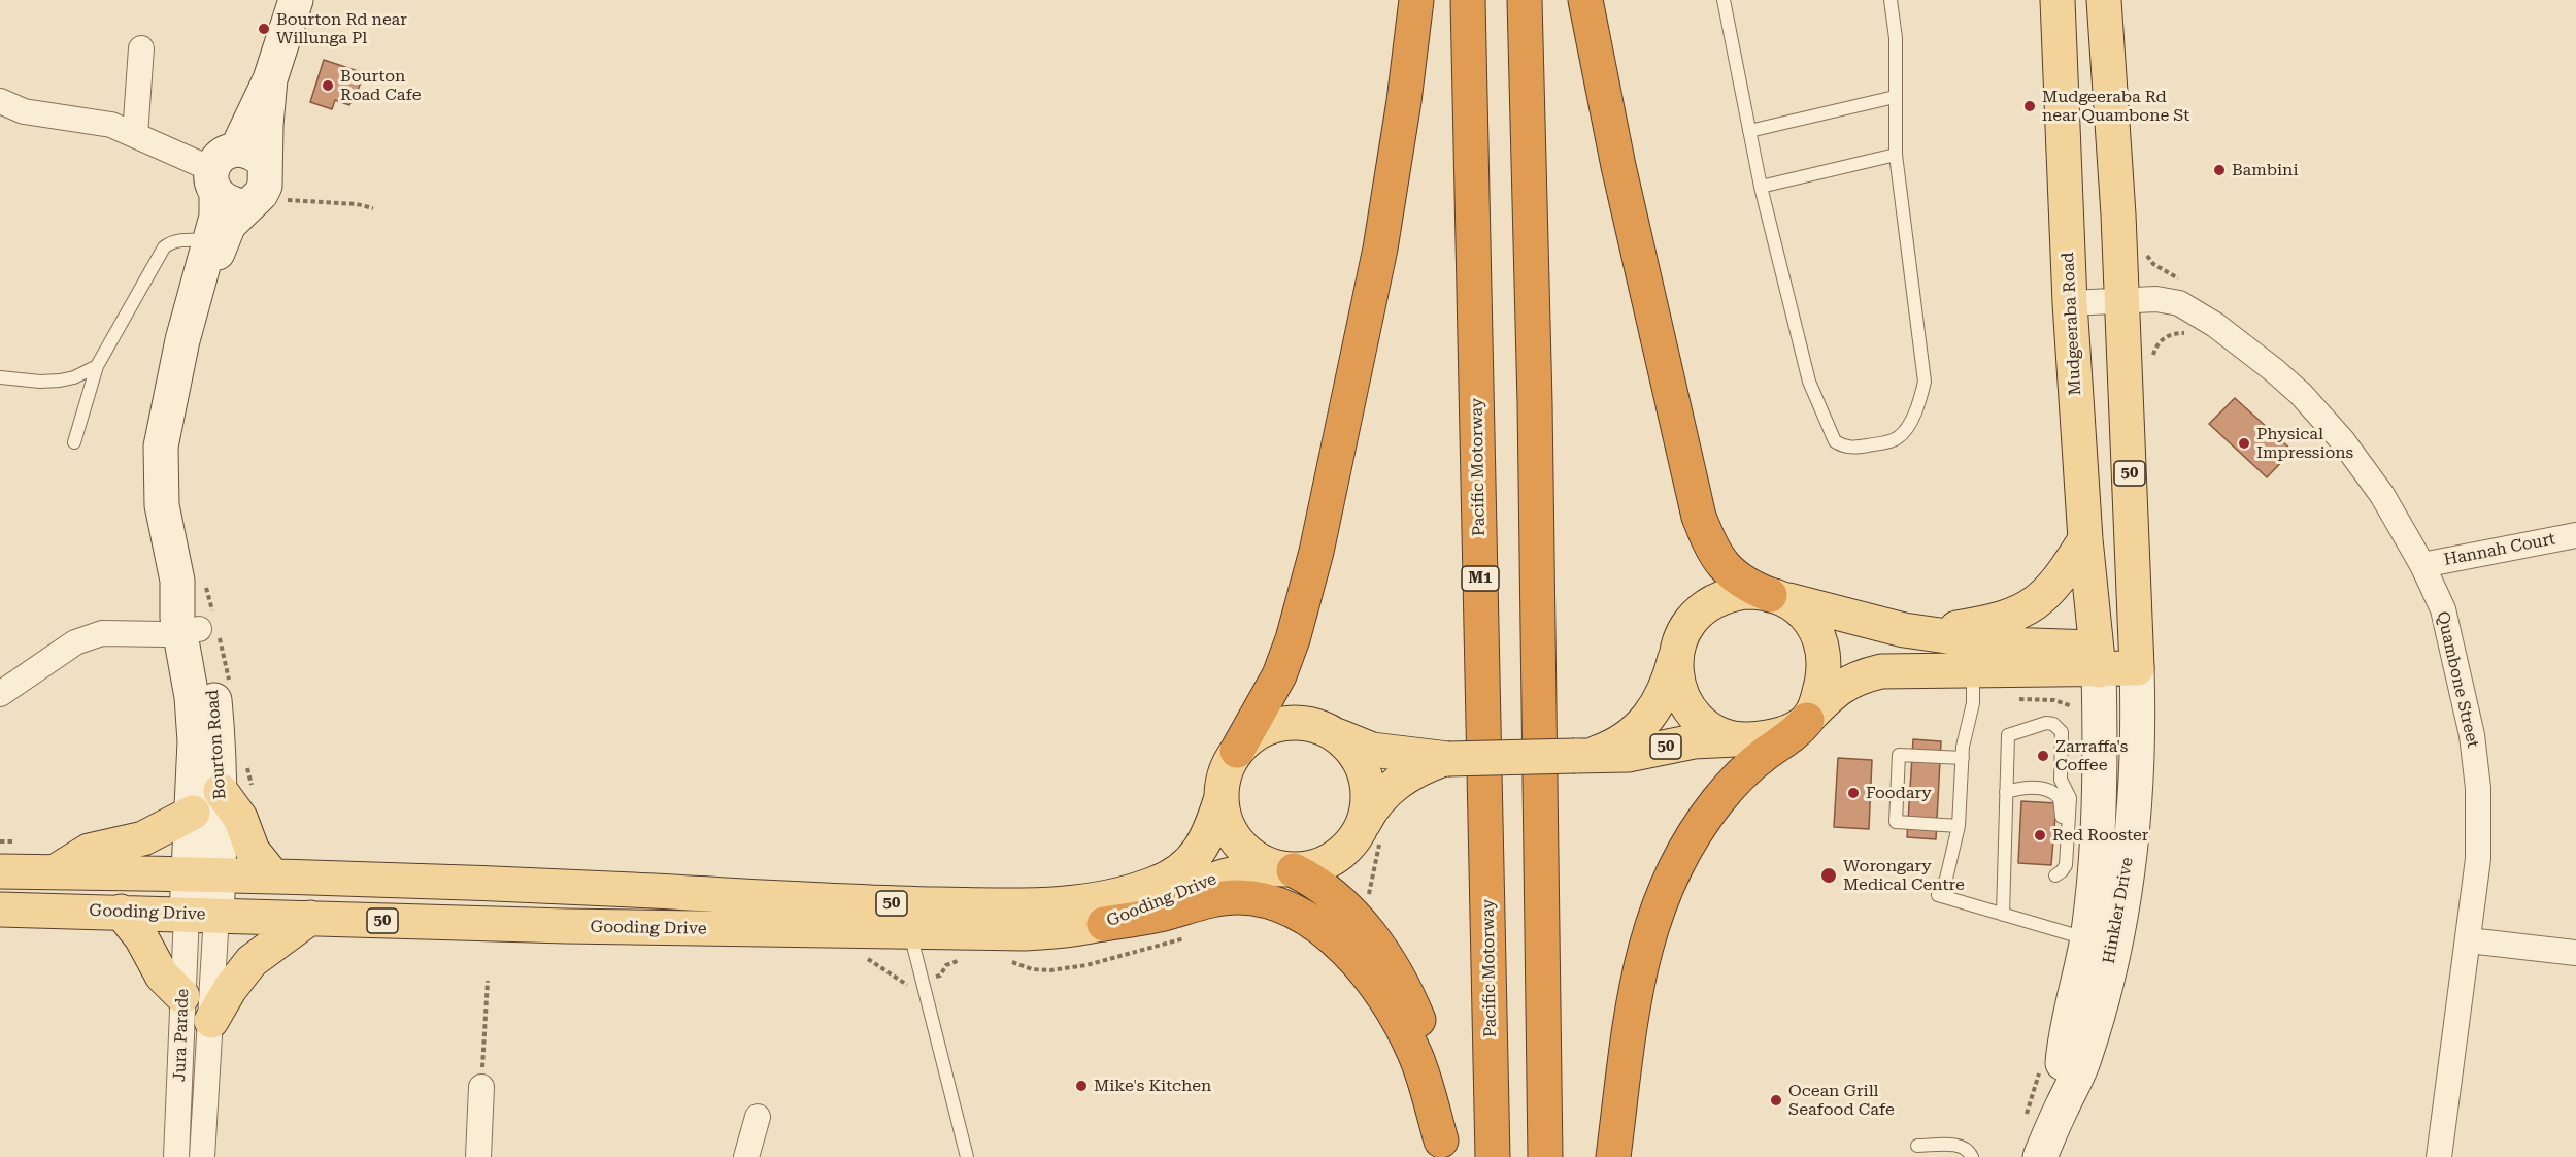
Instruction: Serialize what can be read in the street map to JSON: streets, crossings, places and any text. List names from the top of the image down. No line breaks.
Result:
{"streets":{"highway":["Pacific Motorway","M1"],"main road":["Mudgeeraba Road","50","Gooding Drive"],"street":["Hannah Court","Quambone Street","Bourton Road","Hinkler Drive","Jura Parade"]},"crossings":[["Mudgeeraba Road","50"],["Mudgeeraba Road","Quambone Street"],["Mudgeeraba Road","Hinkler Drive"],["50","Quambone Street"],["50","Gooding Drive"],["50","Hinkler Drive"],["Hannah Court","Quambone Street"],["Bourton Road","Gooding Drive"],["Bourton Road","Jura Parade"],["Gooding Drive","Jura Parade"]],"places":["Bourton Rd near Willunga Pl","Bourton Road Cafe","Mudgeeraba Rd near Quambone St","Bambini","Physical Impressions","Zarraffa's Coffee","Foodary","Red Rooster","Worongary Medical Centre","Mike's Kitchen","Ocean Grill Seafood Cafe"]}
